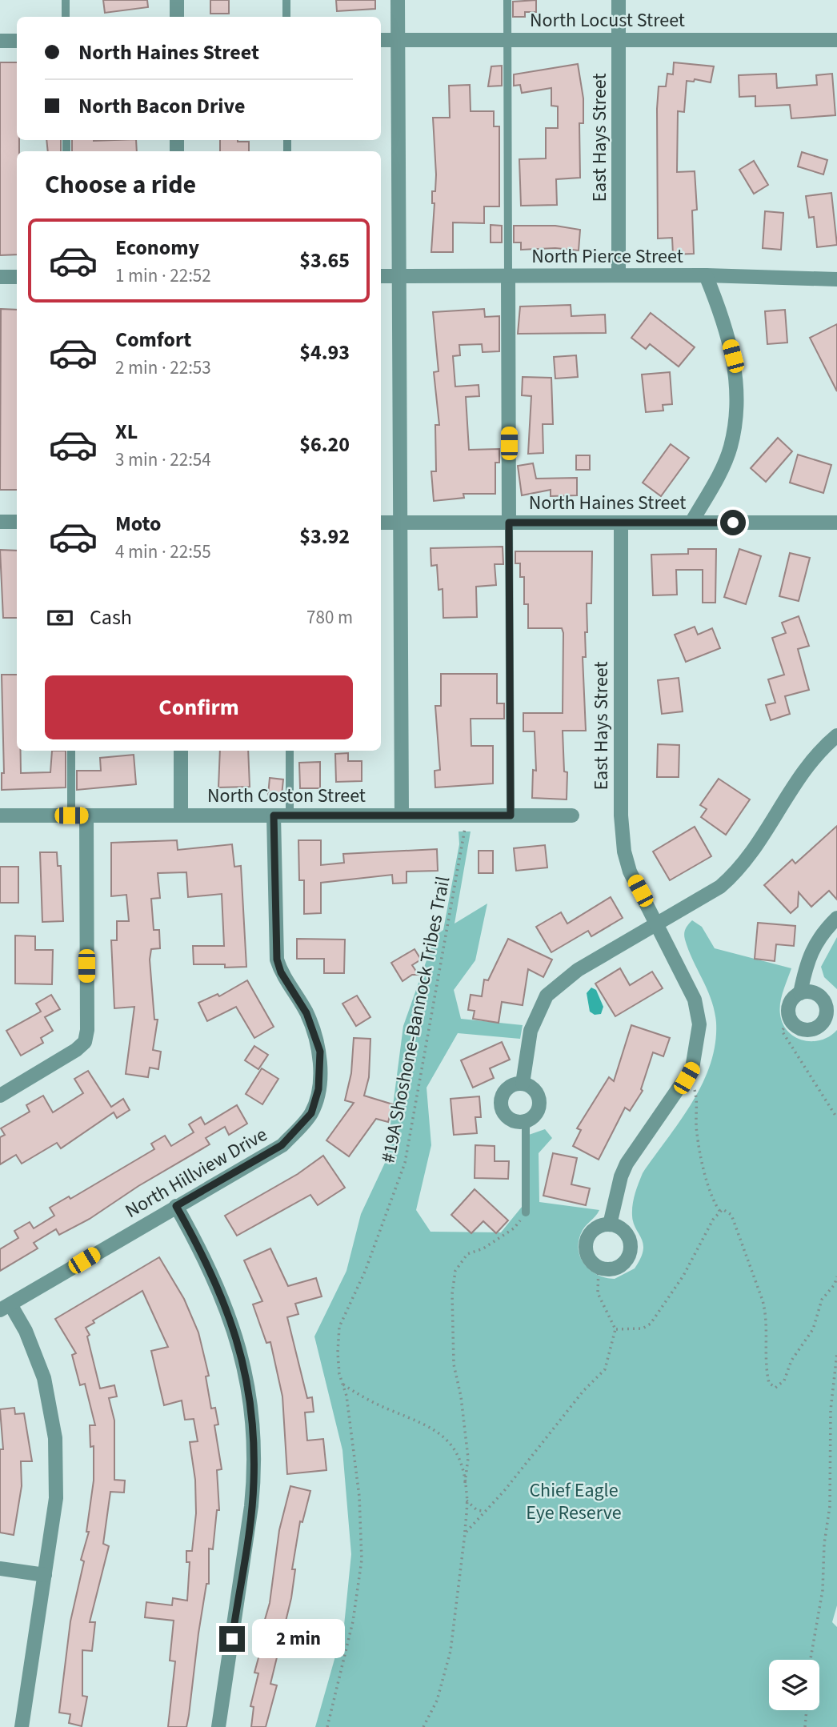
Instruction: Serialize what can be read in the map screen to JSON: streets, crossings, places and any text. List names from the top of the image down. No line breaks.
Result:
{"streets":{"street":["North Locust Street","East Hays Street","North Pierce Street","North Haines Street","North Coston Street","North Hillview Drive"],"path":["#19A Shoshone-Bannock Tribes Trail"]},"crossings":[["North Locust Street","East Hays Street"],["East Hays Street","North Pierce Street"],["East Hays Street","North Haines Street"],["North Coston Street","#19A Shoshone-Bannock Tribes Trail"],["North Coston Street","North Hillview Drive"]],"parks":["Chief Eagle Eye Reserve"],"page":{"banner":["North Haines Street","North Bacon Drive"],"heading":"Choose a ride","list":[{"name":"Economy","note":"1 min · 22:52","value":"$3.65"},{"name":"Comfort","note":"2 min · 22:53","value":"$4.93"},{"name":"XL","note":"3 min · 22:54","value":"$6.20"},{"name":"Moto","note":"4 min · 22:55","value":"$3.92"}],"pay":["Cash","780 m"],"buttons":"Confirm","bubble":"2 min"}}
